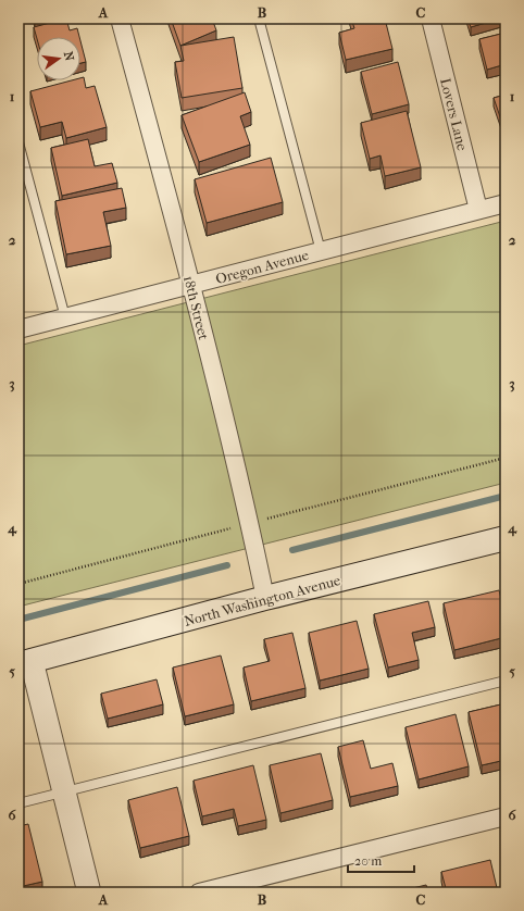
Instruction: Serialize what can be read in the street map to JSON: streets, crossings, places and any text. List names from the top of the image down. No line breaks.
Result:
{"streets":{"main road":["North Washington Avenue"],"street":["Lovers Lane","Oregon Avenue","18th Street"]},"crossings":[["Lovers Lane","Oregon Avenue"],["Oregon Avenue","18th Street"],["18th Street","North Washington Avenue"]],"scale_bar":"20 m","north":"right","grid":{"columns":["A","B","C"],"rows":["1","2","3","4","5","6"]}}
